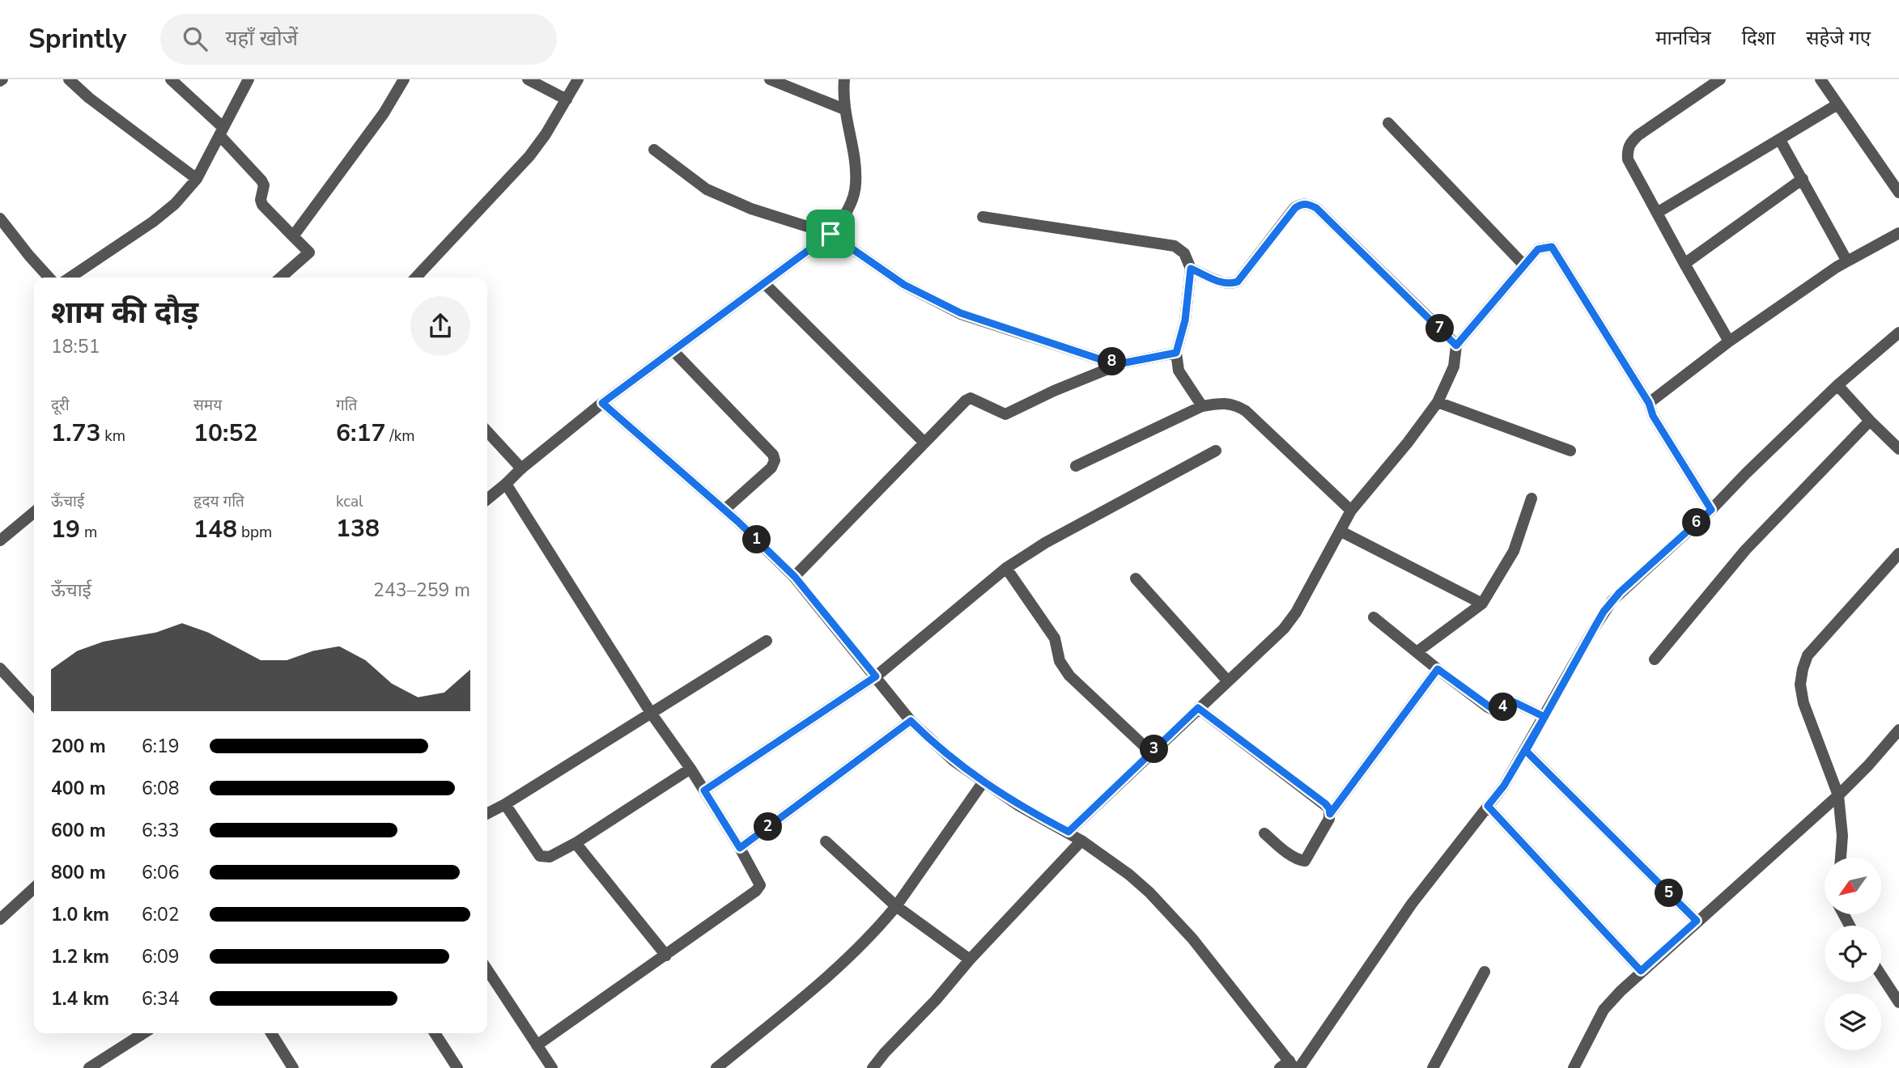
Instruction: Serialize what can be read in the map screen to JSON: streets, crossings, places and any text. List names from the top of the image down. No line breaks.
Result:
{"north":"bottom left","page":{"header":"Sprintly","search":"यहाँ खोजें","nav":["मानचित्र","दिशा","सहेजे गए"],"heading":["शाम की दौड़","18:51"],"pins":["7","8","6","1","4","3","2","5"],"stats":[["दूरी","1.73 km"],["समय","10:52"],["गति","6:17 /km"],["ऊँचाई","19 m"],["हृदय गति","148 bpm"],["kcal","138"]],"chart":["ऊँचाई","243–259 m"],"list":[{"name":"200 m","note":"6:19"},{"name":"400 m","note":"6:08"},{"name":"600 m","note":"6:33"},{"name":"800 m","note":"6:06"},{"name":"1.0 km","note":"6:02"},{"name":"1.2 km","note":"6:09"},{"name":"1.4 km","note":"6:34"}]}}
